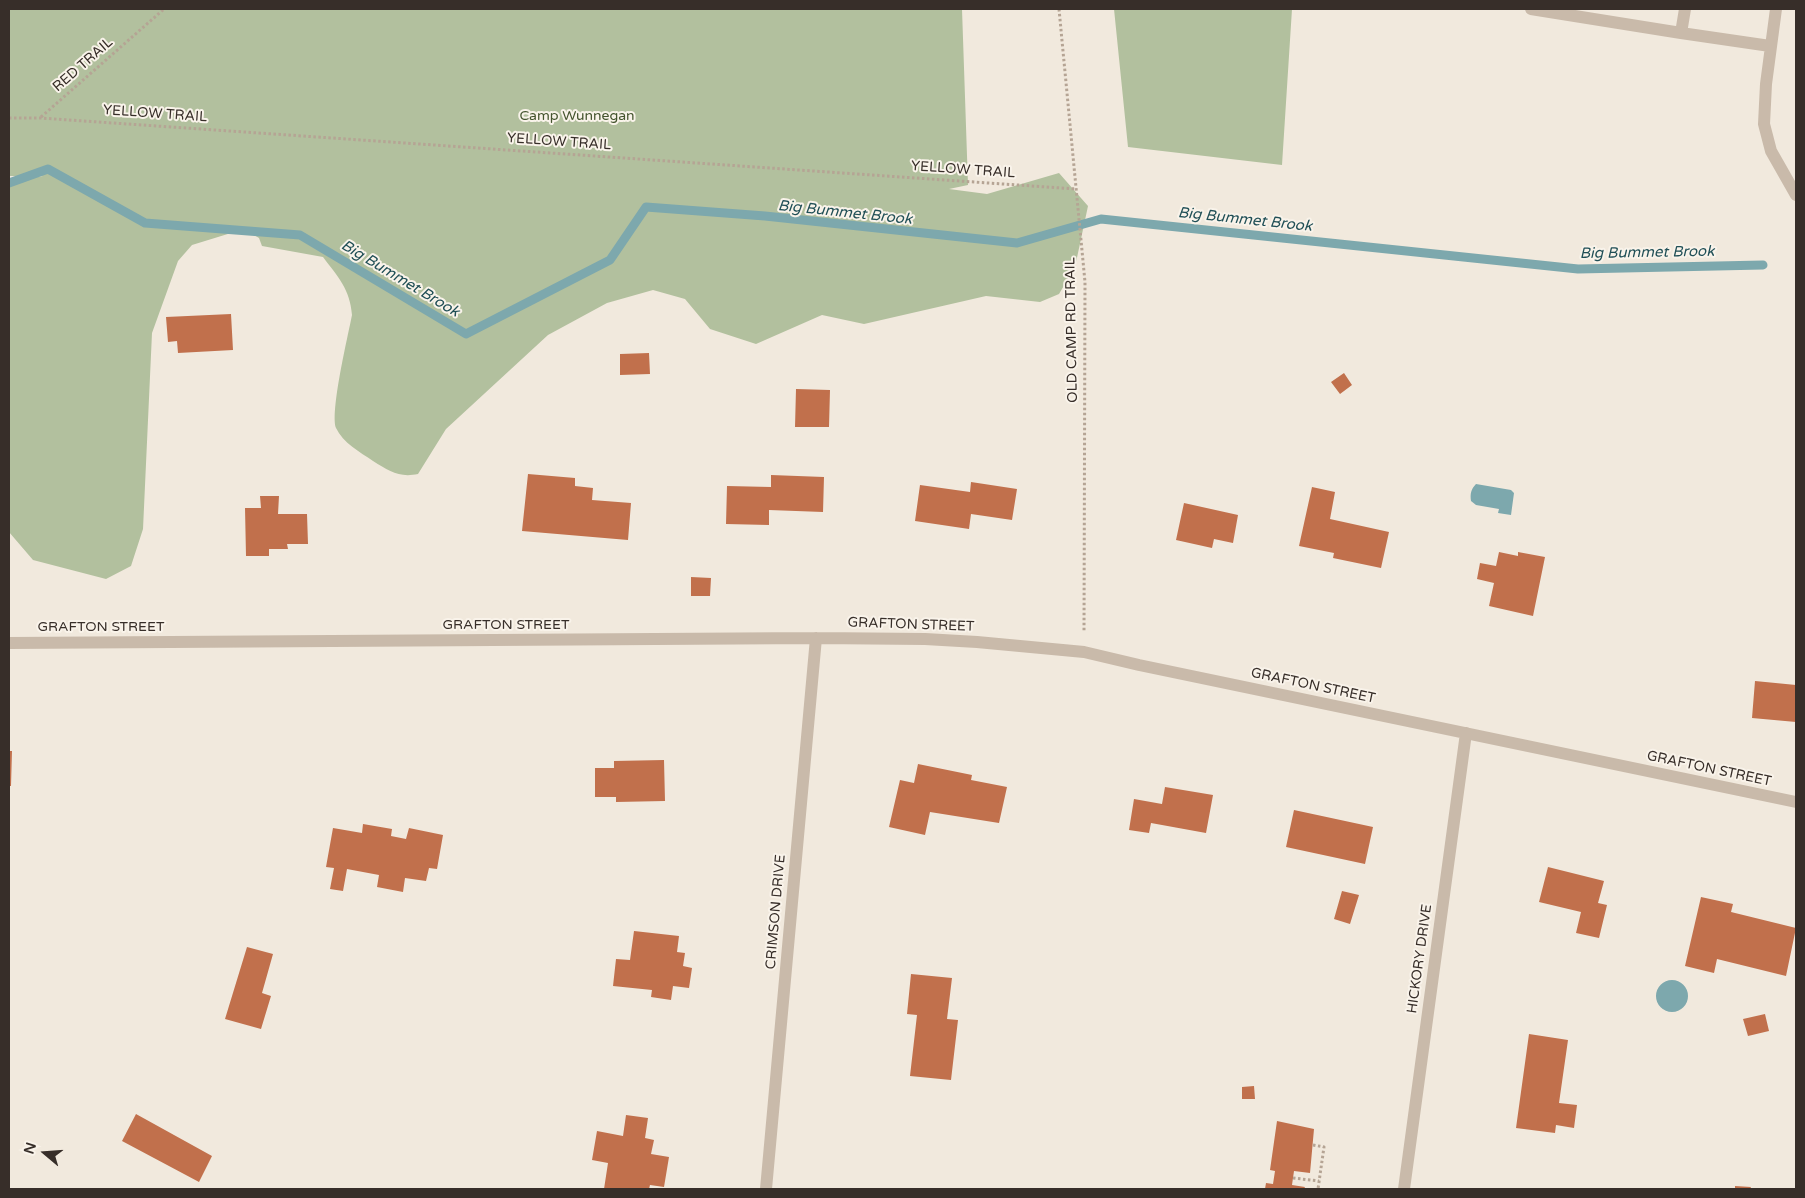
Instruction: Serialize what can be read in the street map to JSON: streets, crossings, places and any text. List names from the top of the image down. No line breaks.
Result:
{"streets":{"street":["GRAFTON STREET","CRIMSON DRIVE","HICKORY DRIVE"],"path":["RED TRAIL","YELLOW TRAIL","OLD CAMP RD TRAIL"]},"crossings":[["RED TRAIL","YELLOW TRAIL"],["YELLOW TRAIL","OLD CAMP RD TRAIL"],["OLD CAMP RD TRAIL","GRAFTON STREET"],["GRAFTON STREET","CRIMSON DRIVE"],["GRAFTON STREET","HICKORY DRIVE"]],"water":["Big Bummet Brook"],"parks":["Camp Wunnegan"],"north":"left"}
